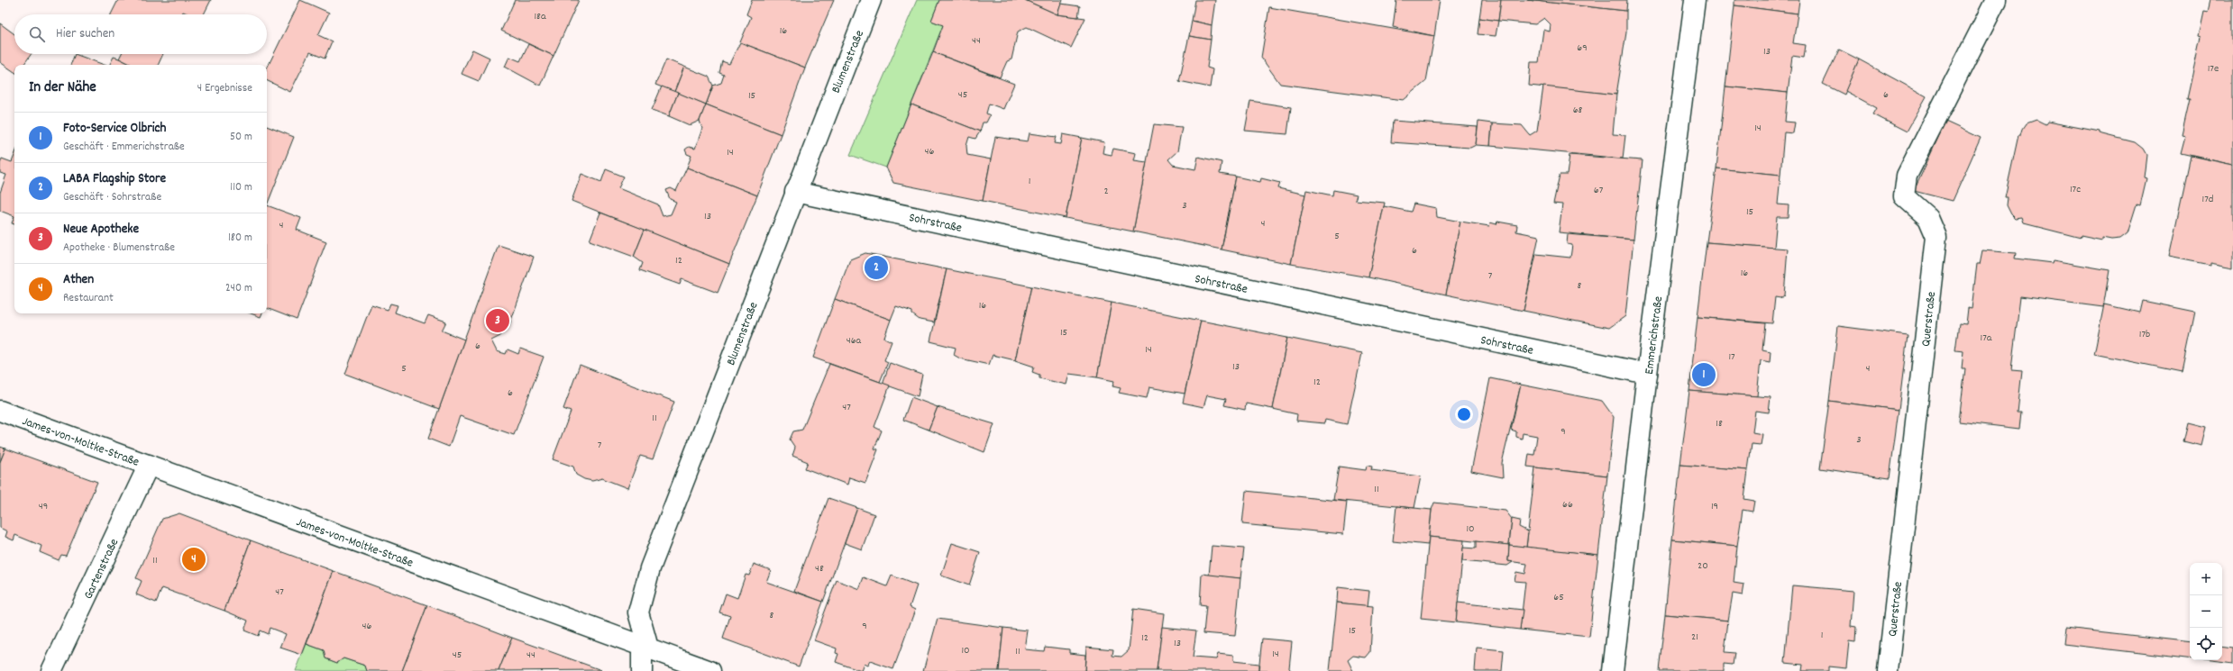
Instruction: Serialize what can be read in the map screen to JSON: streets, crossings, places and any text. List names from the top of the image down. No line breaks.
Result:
{"streets":{"street":["Blumenstraße","Sohrstraße","Querstraße","Emmerichstraße","James-von-Moltke-Straße","Gartenstraße"]},"crossings":[["Blumenstraße","Sohrstraße"],["Blumenstraße","James-von-Moltke-Straße"],["Sohrstraße","Emmerichstraße"],["James-von-Moltke-Straße","Gartenstraße"]],"house_numbers":["18a","16","44","69","13","17e","45","6","15","68","14","46","14","1","17c","67","2","17d","3","15","13","4","4","5","6","12","16","7","8","16","15","17b","17a","46a","6","14","17","13","5","4","12","6","47","11","18","9","3","7","11","66","49","19","10","11","20","48","47","65","8","46","9","15","1","21","12","13","10","11","14","45","44"],"page":{"search":"Hier suchen","heading":["In der Nähe","4 Ergebnisse"],"list":[{"mark":"1","name":"Foto-Service Olbrich","note":"Geschäft · Emmerichstraße","value":"50 m"},{"mark":"2","name":"LABA Flagship Store","note":"Geschäft · Sohrstraße","value":"110 m"},{"mark":"3","name":"Neue Apotheke","note":"Apotheke · Blumenstraße","value":"180 m"},{"mark":"4","name":"Athen","note":"Restaurant","value":"240 m"}],"pins":["2","3","1","4"],"map_buttons":["+","−"]}}
